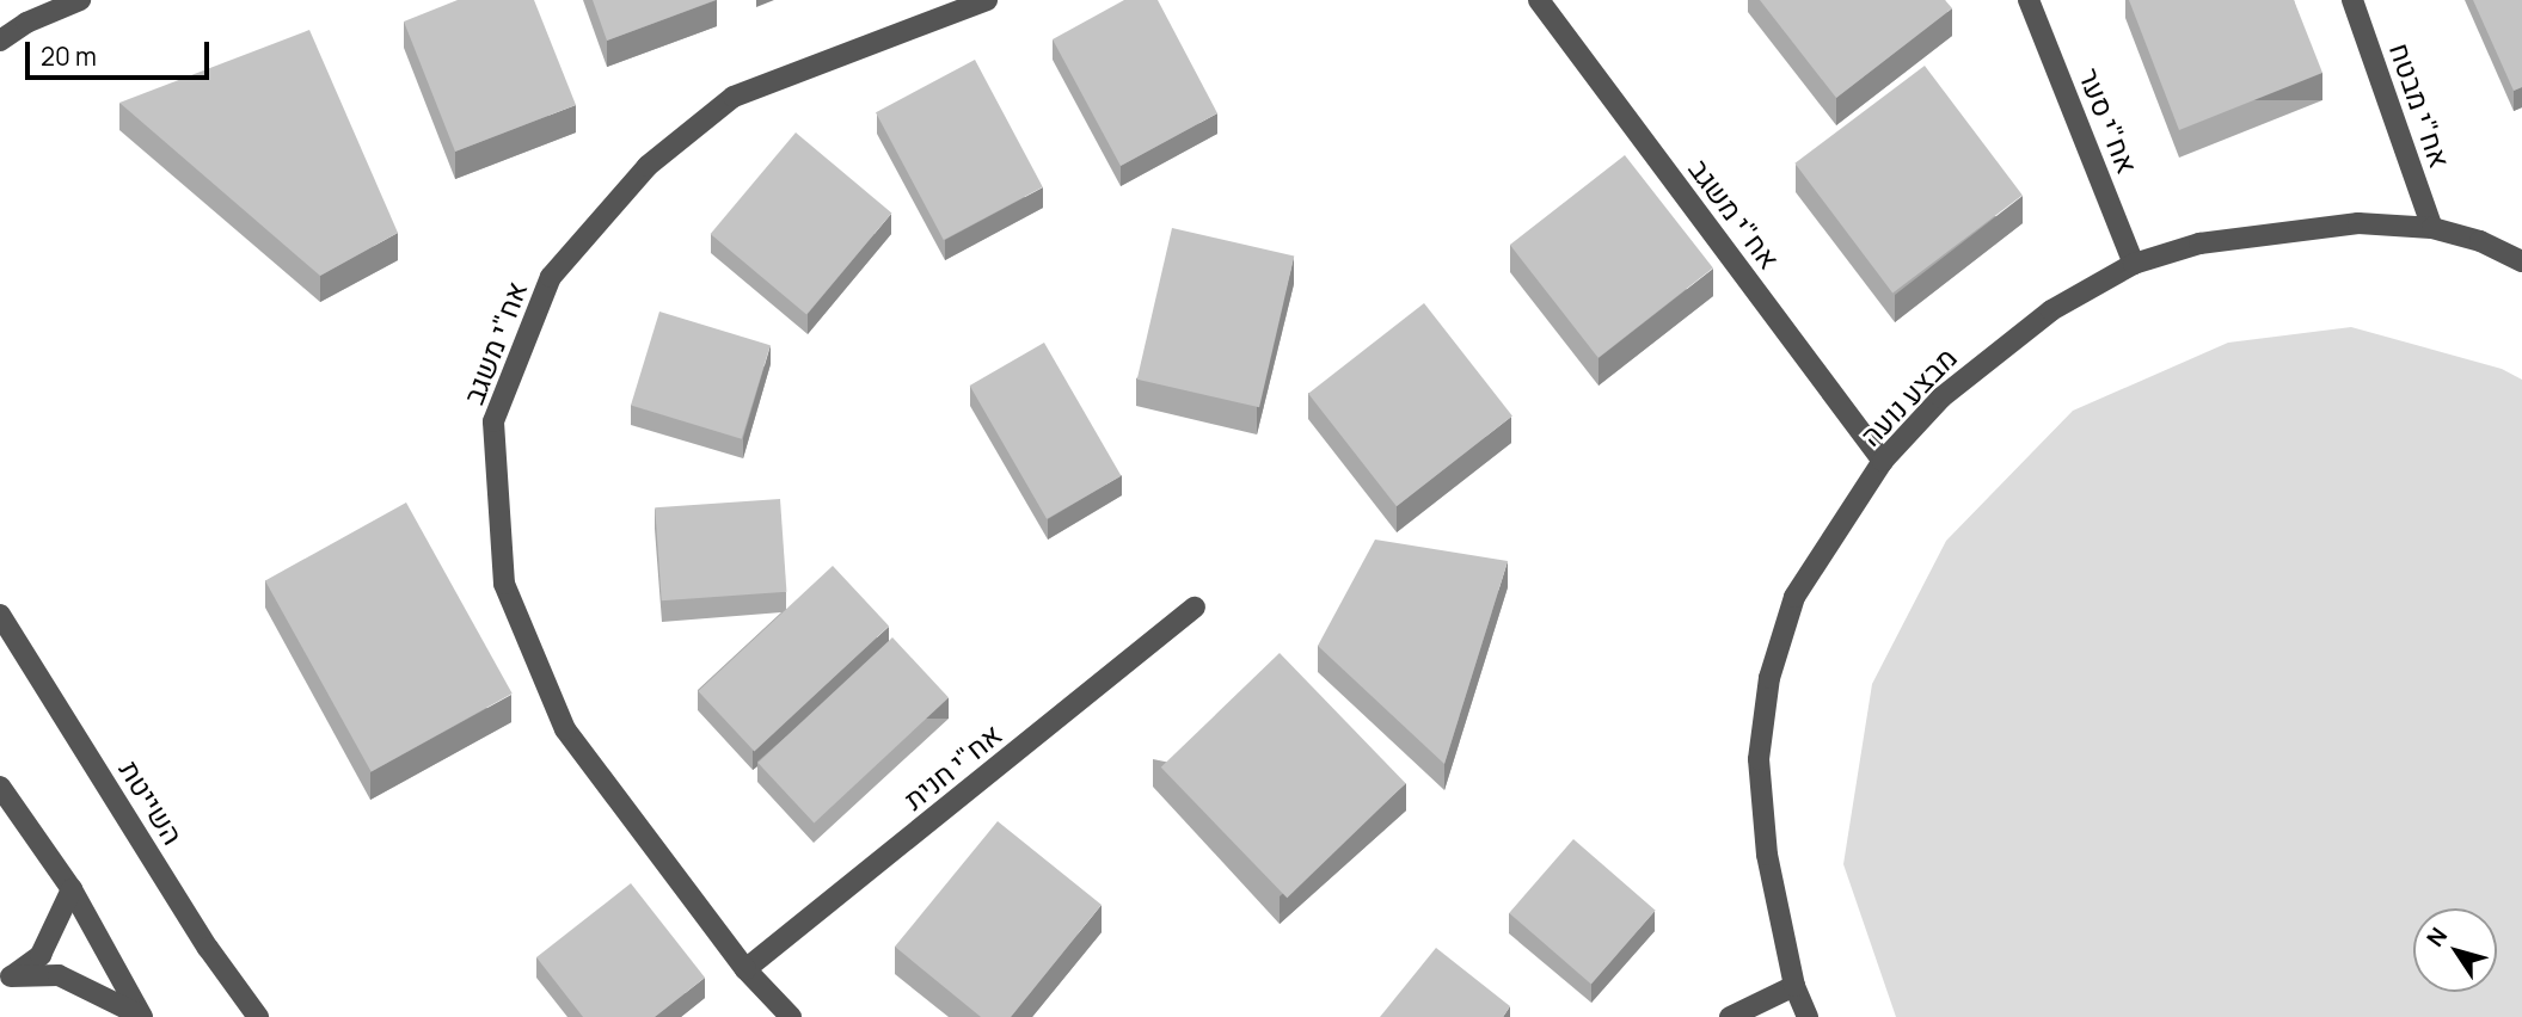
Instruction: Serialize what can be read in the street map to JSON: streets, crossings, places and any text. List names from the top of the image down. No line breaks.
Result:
{"streets":{"street":["אח\"י מבטח","אח\"י סער","אח\"י משגב","מבצע נועה","אח\"י חנית","השייטת"]},"crossings":[["אח\"י מבטח","מבצע נועה"],["אח\"י סער","מבצע נועה"],["אח\"י משגב","מבצע נועה"],["אח\"י משגב","אח\"י חנית"]],"scale_bar":"20 m","north":"top left"}
